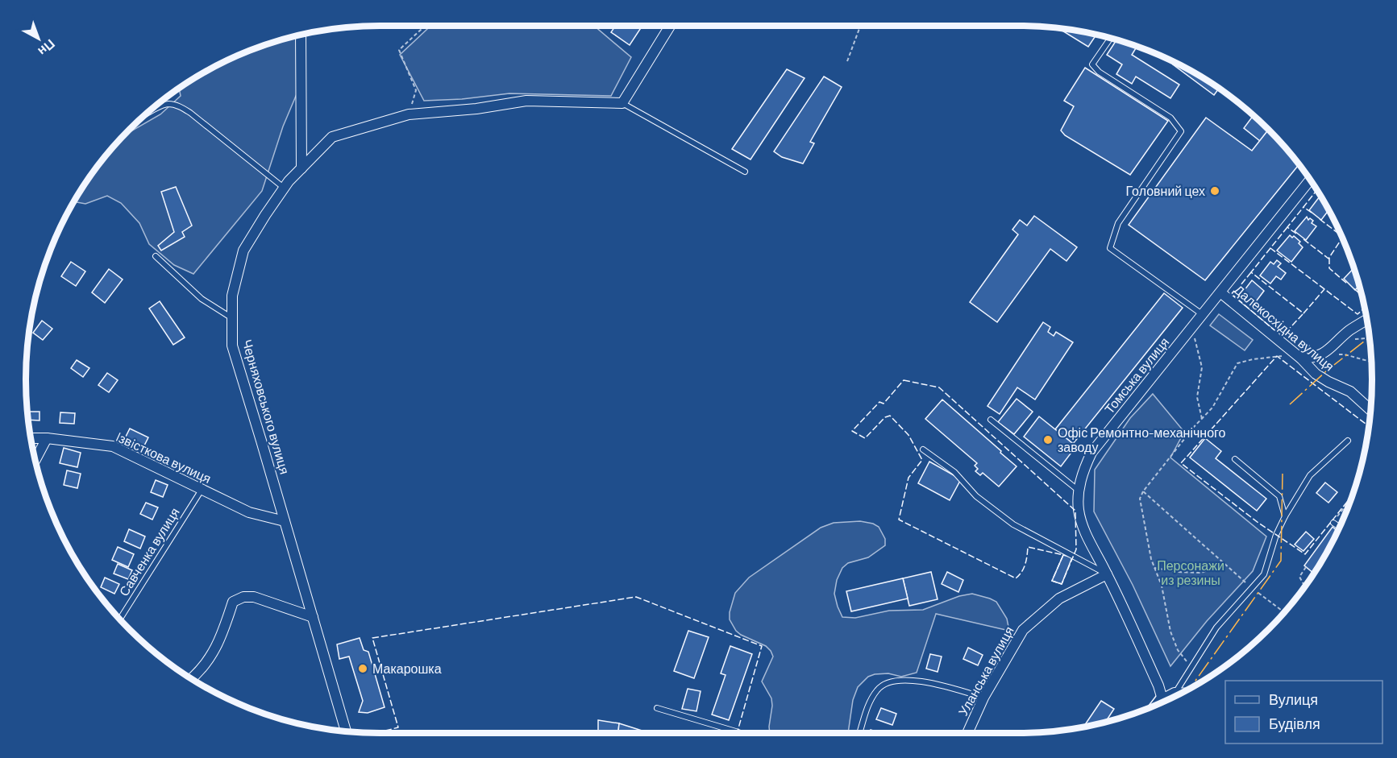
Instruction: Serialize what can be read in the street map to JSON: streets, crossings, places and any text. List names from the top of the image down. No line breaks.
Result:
{"streets":{"street":["Далекосхідна вулиця","Томська вулиця","Черняховського вулиця","Iзвiсткова вулиця","Уланська вулиця"],"lane":["Савченка вулиця"]},"crossings":[["Далекосхідна вулиця","Томська вулиця"],["Томська вулиця","Уланська вулиця"],["Черняховського вулиця","Iзвiсткова вулиця"],["Iзвiсткова вулиця","Савченка вулиця"]],"parks":["Персонажи из резины"],"places":["Головний цех","Офіс Ремонтно-механічного заводу","Макарошка"],"legend":["Вулиця","Будівля"],"north":"bottom right"}
